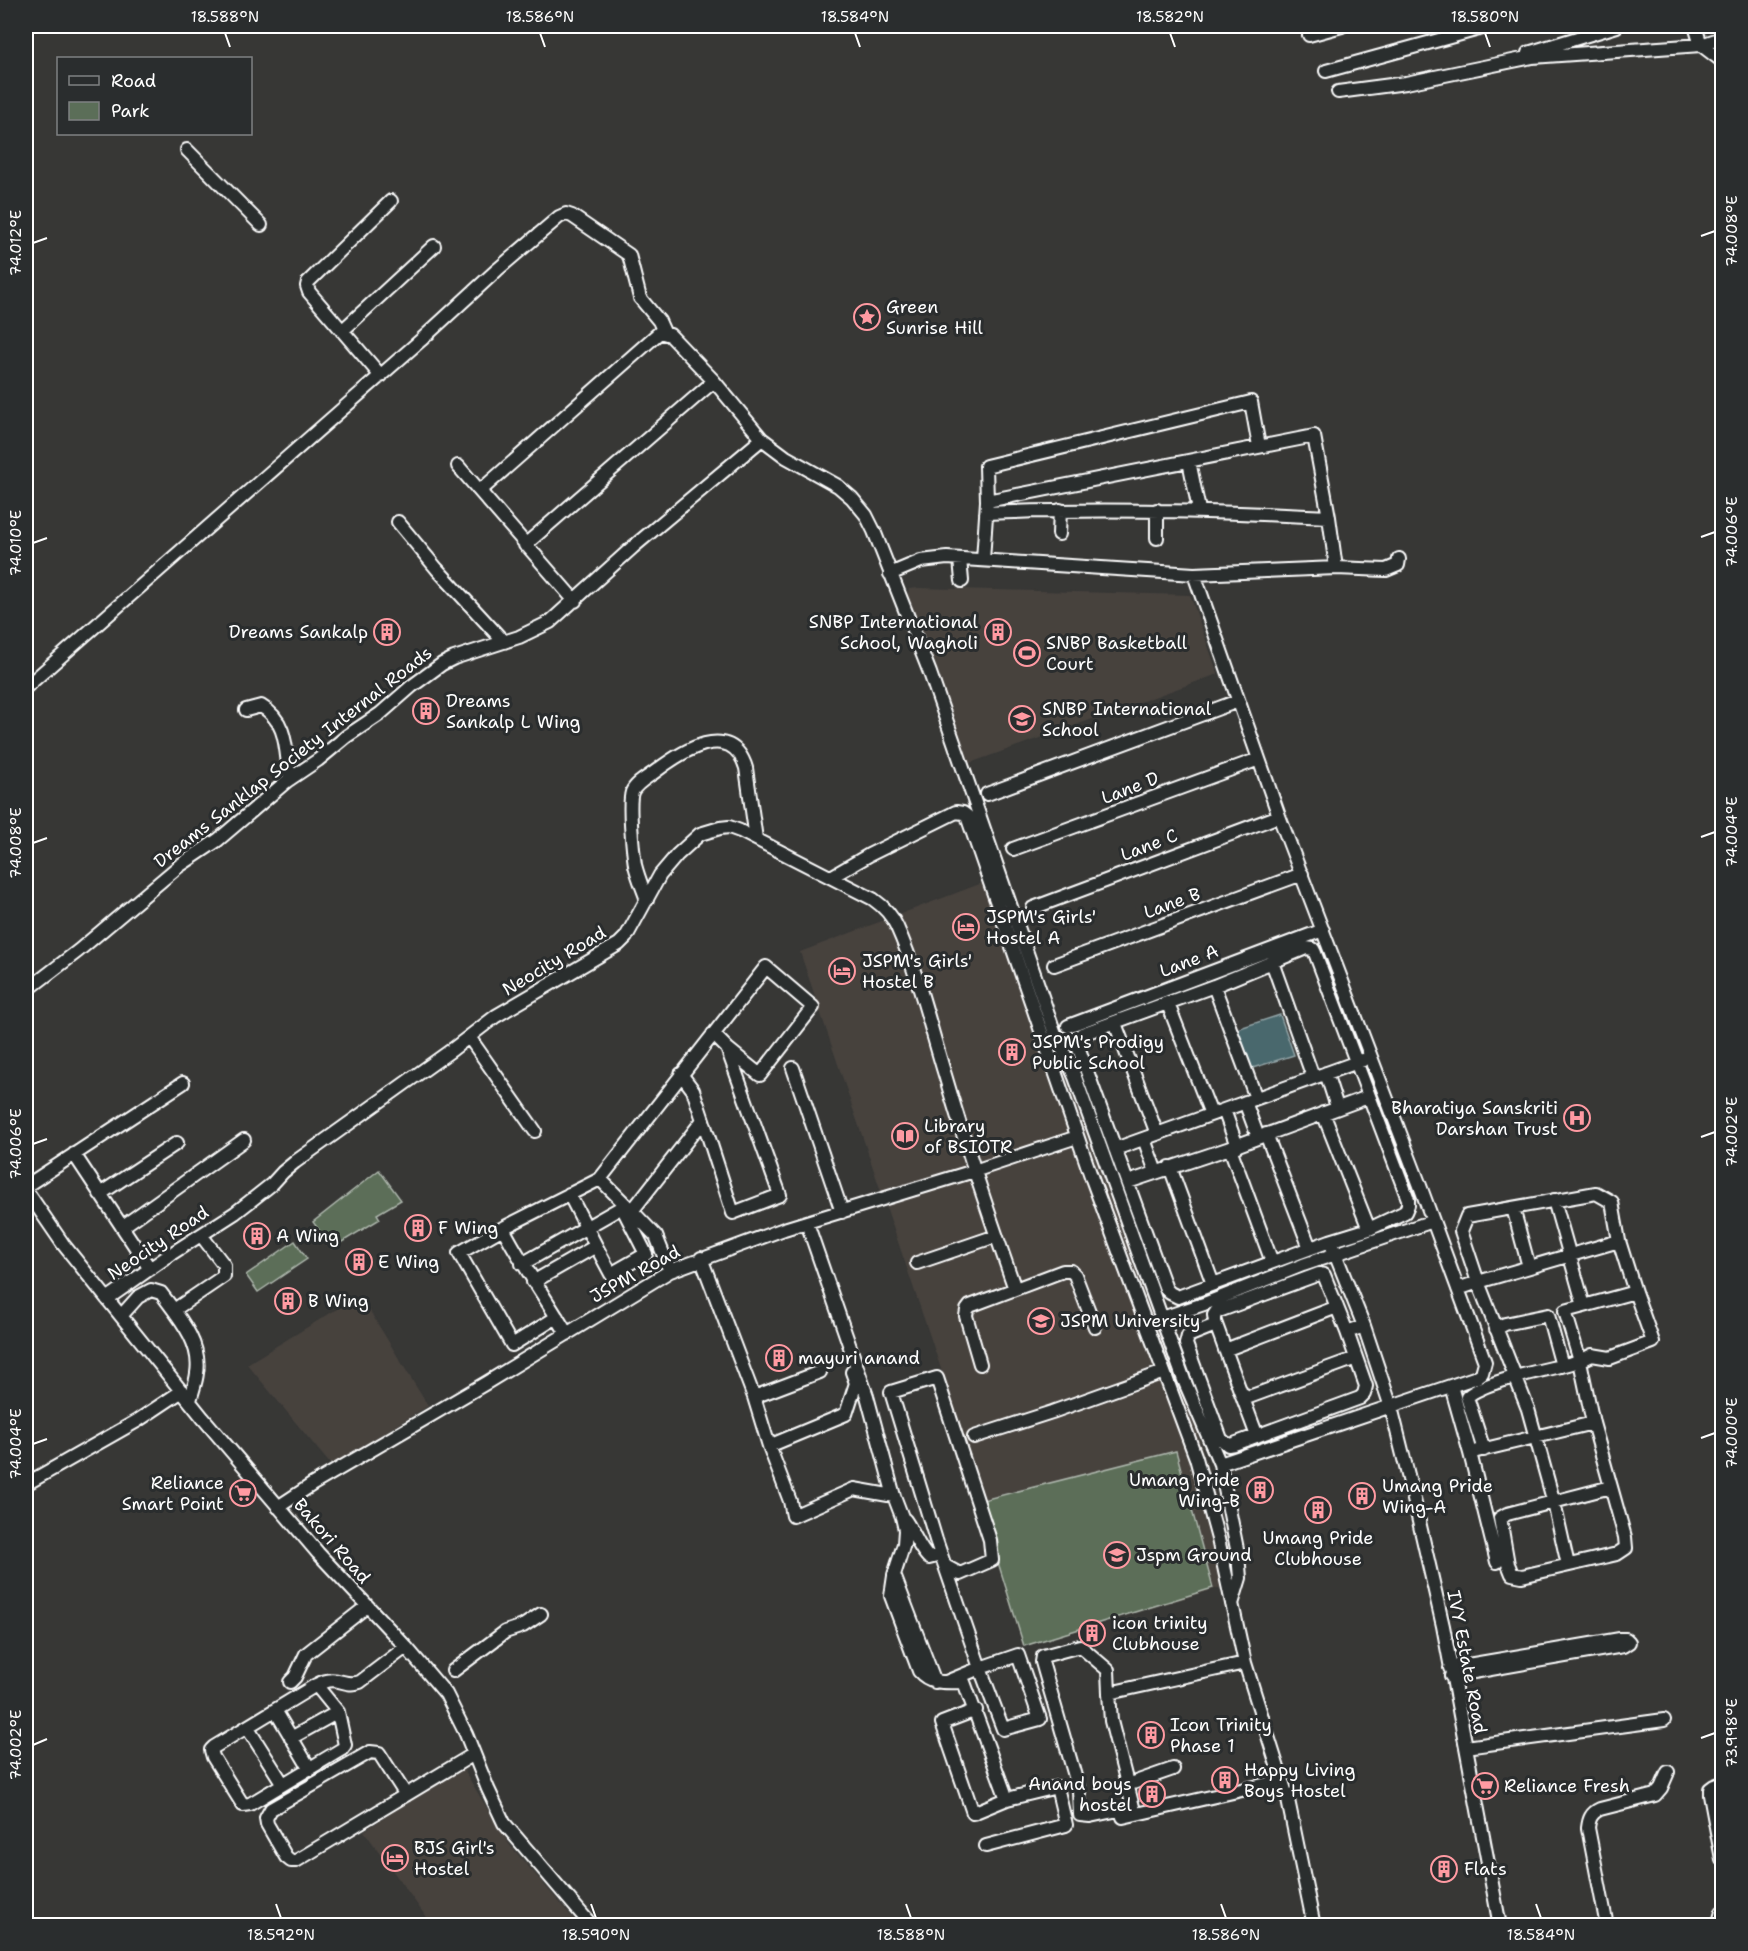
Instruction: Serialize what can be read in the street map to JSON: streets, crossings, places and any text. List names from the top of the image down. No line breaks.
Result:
{"streets":{"street":["Dreams Sanklap Society Internal Roads","Lane D","Lane C","Lane B","Neocity Road","Lane A","JSPM Road","Bakori Road","IVY Estate Road"]},"crossings":[["Neocity Road","JSPM Road"],["Neocity Road","Bakori Road"],["JSPM Road","Bakori Road"]],"places":{"place":["Green Sunrise Hill"],"building":["Dreams Sankalp","SNBP International School, Wagholi","Dreams Sankalp L Wing","JSPM's Prodigy Public School","F Wing","A Wing","E Wing","B Wing","mayuri anand","Umang Pride Wing-B","Umang Pride Wing-A","Umang Pride Clubhouse","icon trinity Clubhouse","Icon Trinity Phase 1","Happy Living Boys Hostel","Anand boys hostel","Flats"],"sports":["SNBP Basketball Court"],"school or university":["SNBP International School","JSPM University","Jspm Ground"],"hotel":["JSPM's Girls' Hostel A","JSPM's Girls' Hostel B","BJS Girl's Hostel"],"hospital":["Bharatiya Sanskriti Darshan Trust"],"library":["Library of BSIOTR"],"supermarket":["Reliance Smart Point","Reliance Fresh"]},"legend":["Road","Park"],"coordinates":["18.588°N","18.586°N","18.584°N","18.582°N","18.580°N","74.008°E","74.012°E","74.006°E","74.010°E","74.004°E","74.002°E","74.000°E","73.998°E","18.592°N","18.590°N"]}
